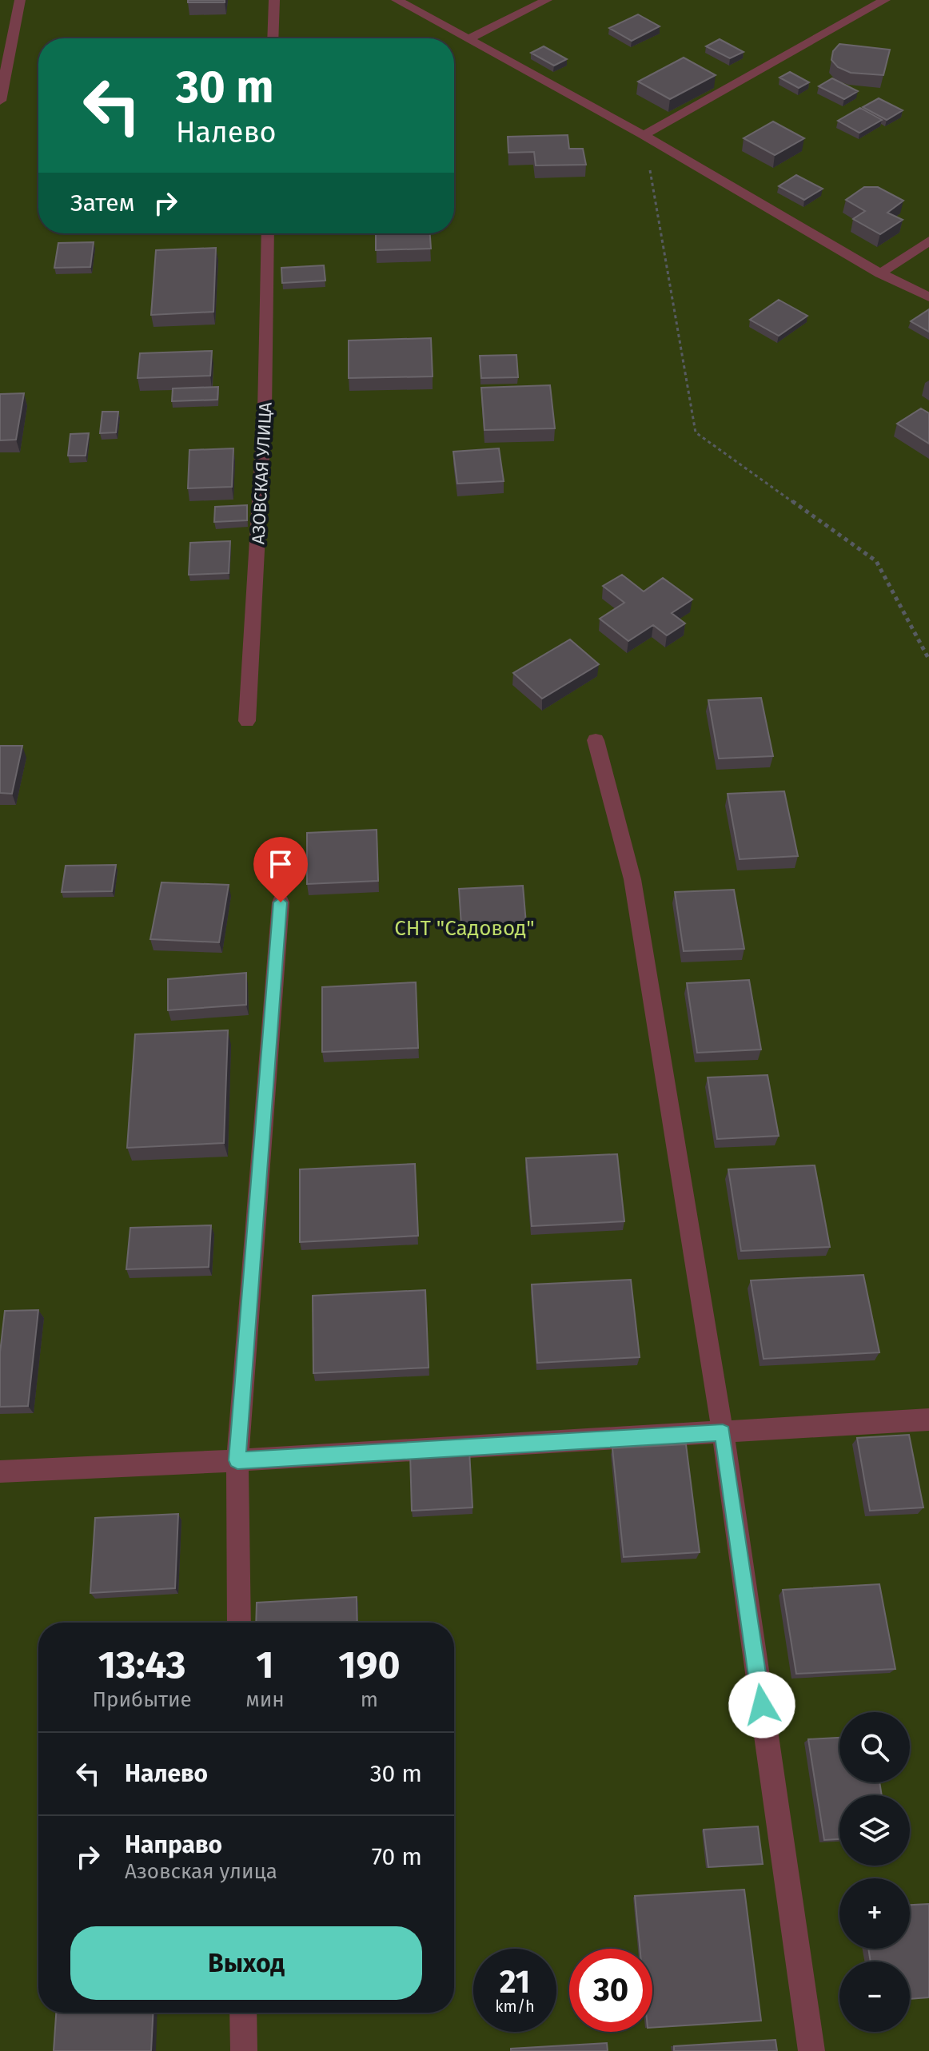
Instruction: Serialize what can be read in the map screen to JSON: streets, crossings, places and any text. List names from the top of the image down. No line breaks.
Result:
{"streets":{"street":["АЗОВСКАЯ УЛИЦА"]},"parks":["СНТ \"Садовод\""],"page":{"turn":["30 m","Налево"],"then":"Затем","eta":["13:43","Прибытие","1","мин","190","m"],"map_buttons":["+","−"],"list":[{"name":"Налево","value":"30 m"},{"name":"Направо","note":"Азовская улица","value":"70 m"}],"buttons":"Выход","speed":"21 km/h","limit":"30"}}
